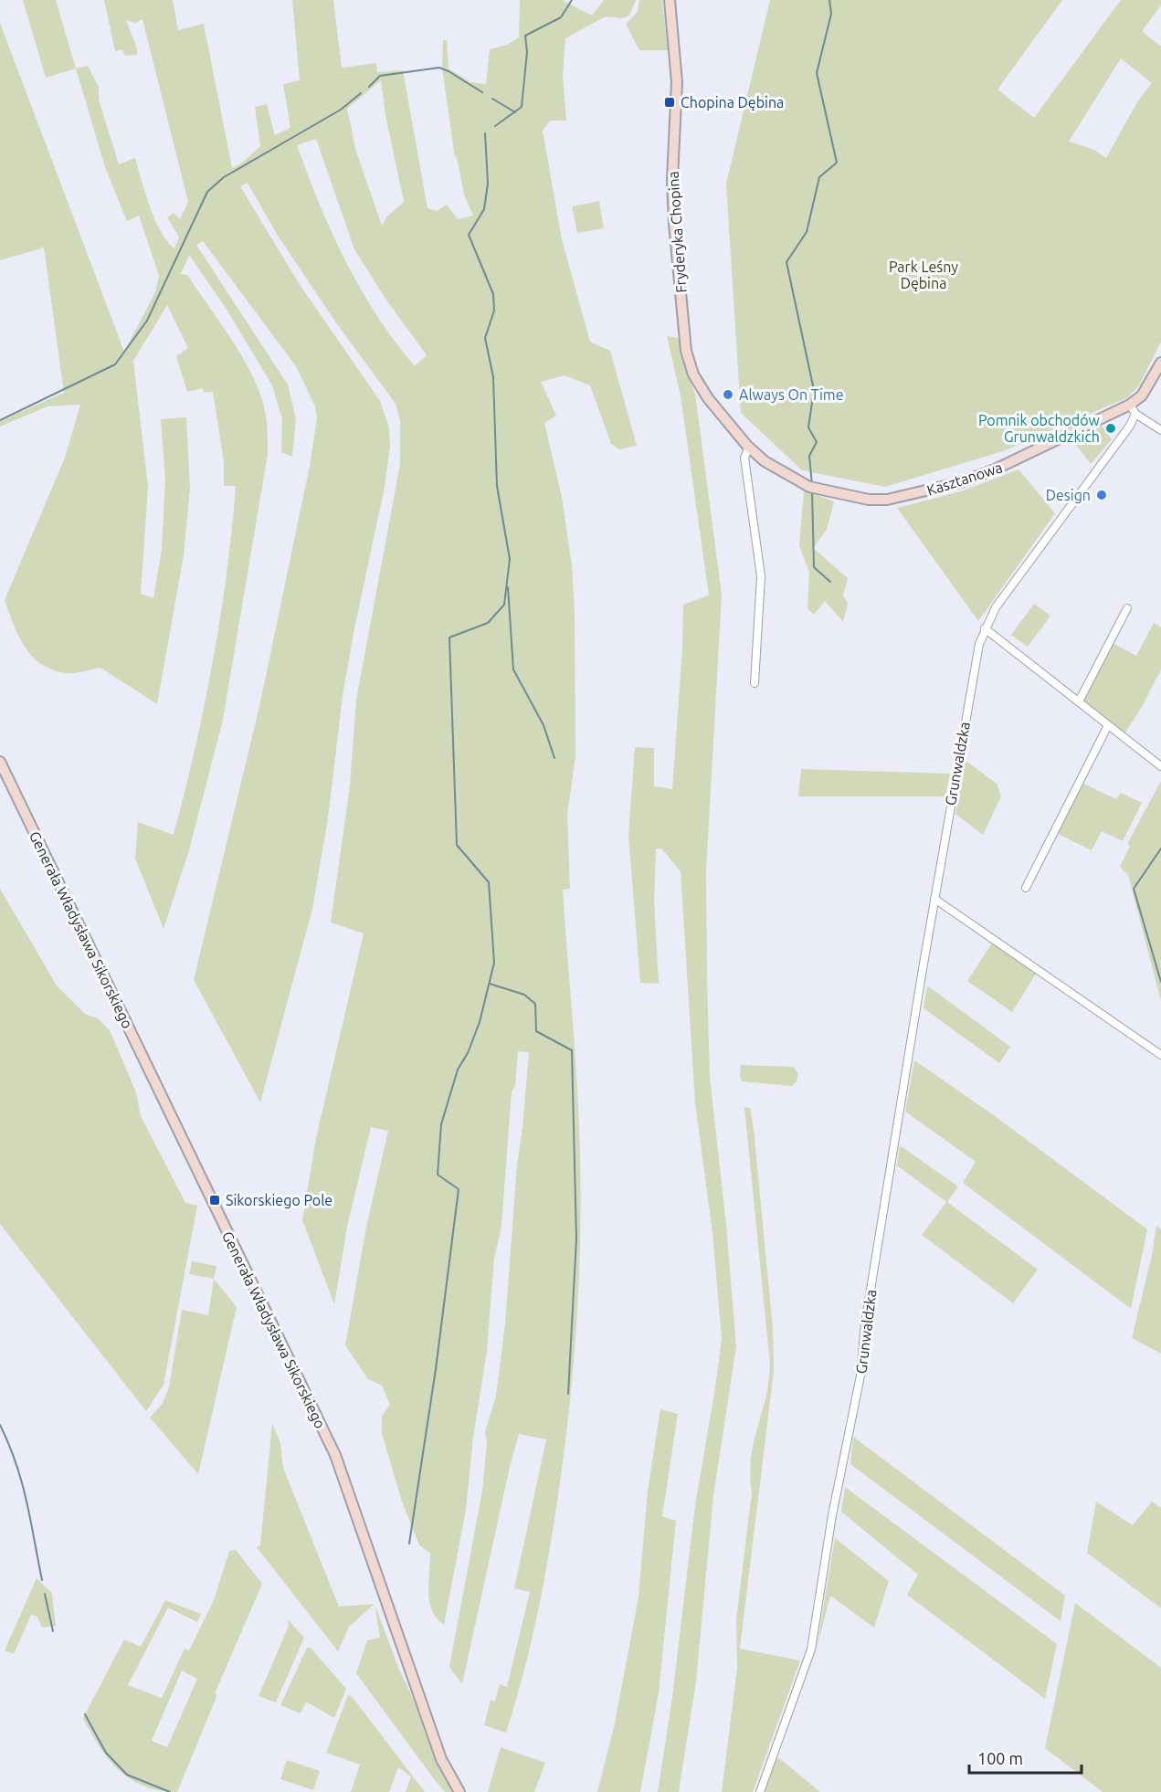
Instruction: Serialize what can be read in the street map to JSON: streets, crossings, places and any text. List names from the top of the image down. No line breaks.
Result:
{"streets":{"street":["Fryderyka Chopina","Kasztanowa","Grunwaldzka","Generała Władysława Sikorskiego"]},"crossings":[["Fryderyka Chopina","Kasztanowa"],["Kasztanowa","Grunwaldzka"]],"parks":["Park Leśny Dębina"],"places":{"transit":["Chopina Dębina","Sikorskiego Pole"],"other":["Always On Time","Pomnik obchodów Grunwaldzkich","Design"]},"scale_bar":"100 m"}
